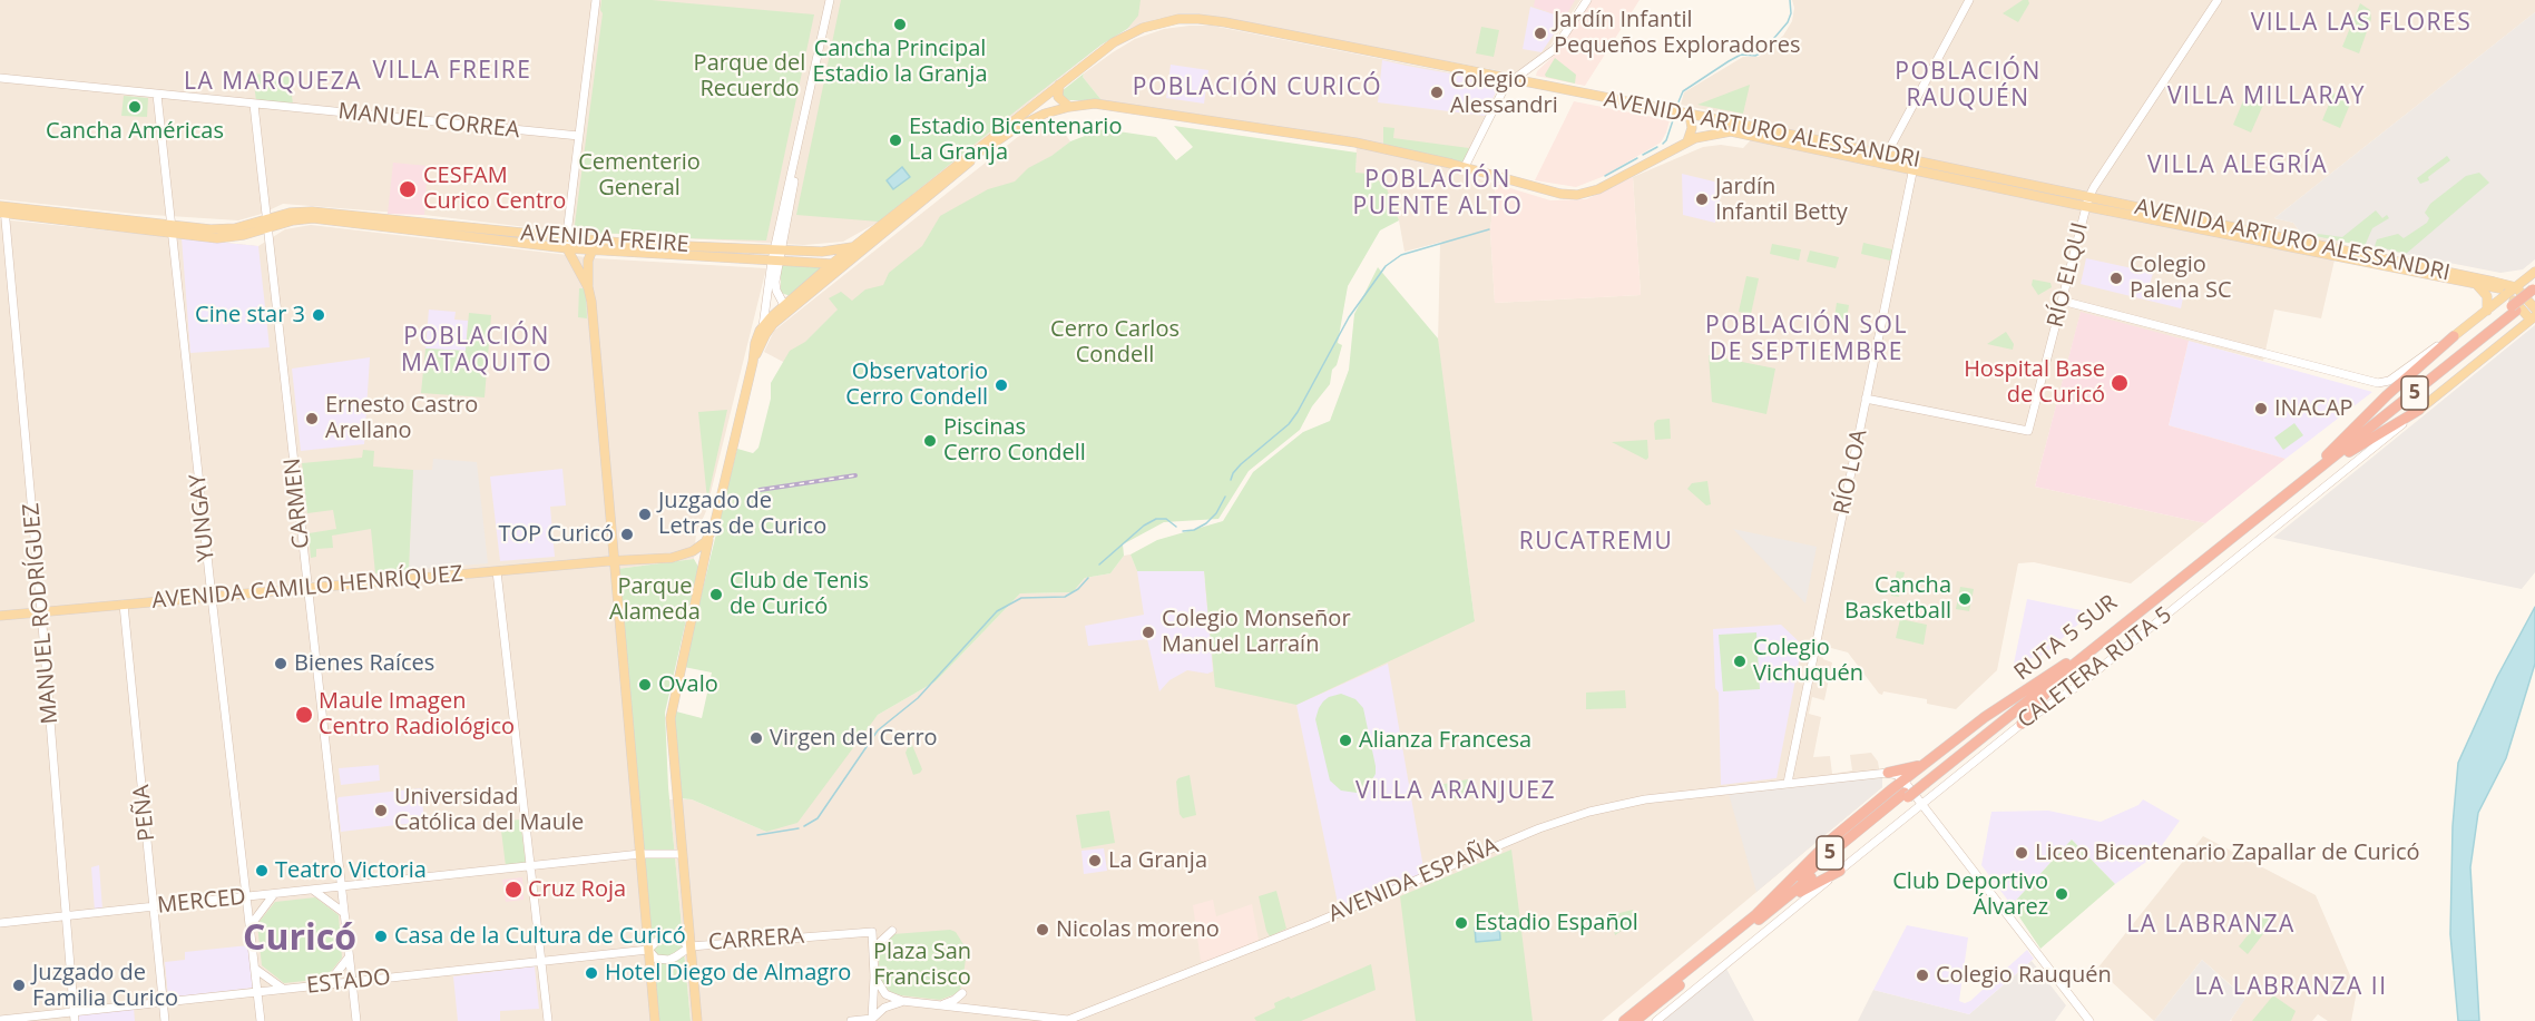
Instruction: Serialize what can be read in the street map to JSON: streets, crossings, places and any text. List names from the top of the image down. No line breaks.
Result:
{"streets":{"highway":["5","RUTA 5 SUR"],"main road":["AVENIDA ARTURO ALESSANDRI","AVENIDA FREIRE","AVENIDA CAMILO HENRÍQUEZ","CALETERA RUTA 5"],"street":["MANUEL CORREA","RÍO ELQUI","RÍO LOA","CARMEN","YUNGAY","MANUEL RODRÍGUEZ","PEÑA","AVENIDA ESPAÑA","MERCED","CARRERA","ESTADO"]},"crossings":[["MANUEL CORREA","CARMEN"],["MANUEL CORREA","YUNGAY"],["AVENIDA ARTURO ALESSANDRI","AVENIDA FREIRE"],["AVENIDA ARTURO ALESSANDRI","RÍO ELQUI"],["AVENIDA ARTURO ALESSANDRI","RÍO LOA"],["AVENIDA FREIRE","CARMEN"],["AVENIDA FREIRE","YUNGAY"],["AVENIDA FREIRE","MANUEL RODRÍGUEZ"],["RÍO ELQUI","RÍO LOA"],["RÍO LOA","AVENIDA ESPAÑA"],["CARMEN","YUNGAY"],["CARMEN","AVENIDA CAMILO HENRÍQUEZ"],["CARMEN","MERCED"],["CARMEN","ESTADO"],["YUNGAY","AVENIDA CAMILO HENRÍQUEZ"],["YUNGAY","MERCED"],["YUNGAY","ESTADO"],["AVENIDA CAMILO HENRÍQUEZ","MANUEL RODRÍGUEZ"],["AVENIDA CAMILO HENRÍQUEZ","PEÑA"],["MANUEL RODRÍGUEZ","MERCED"],["MANUEL RODRÍGUEZ","ESTADO"],["PEÑA","MERCED"],["PEÑA","ESTADO"],["MERCED","ESTADO"],["CARRERA","ESTADO"]],"districts":["VILLA LAS FLORES","VILLA FREIRE","POBLACIÓN RAUQUÉN","LA MARQUEZA","POBLACIÓN CURICÓ","VILLA MILLARAY","VILLA ALEGRÍA","POBLACIÓN PUENTE ALTO","POBLACIÓN SOL DE SEPTIEMBRE","POBLACIÓN MATAQUITO","RUCATREMU","VILLA ARANJUEZ","LA LABRANZA","Curicó","LA LABRANZA II"],"parks":["Parque del Recuerdo","Cementerio General","Cerro Carlos Condell","Parque Alameda","Plaza San Francisco"],"places":["Cancha Principal Estadio la Granja","Jardín Infantil Pequeños Exploradores","Colegio Alessandri","Cancha Américas","Estadio Bicentenario La Granja","CESFAM Curico Centro","Jardín Infantil Betty","Colegio Palena SC","Cine star 3","Hospital Base de Curicó","Observatorio Cerro Condell","INACAP","Ernesto Castro Arellano","Piscinas Cerro Condell","Juzgado de Letras de Curico","TOP Curicó","Club de Tenis de Curicó","Cancha Basketball","Colegio Monseñor Manuel Larraín","Colegio Vichuquén","Bienes Raíces","Ovalo","Maule Imagen Centro Radiológico","Virgen del Cerro","Alianza Francesa","Universidad Católica del Maule","Liceo Bicentenario Zapallar de Curicó","La Granja","Teatro Victoria","Cruz Roja","Club Deportivo Álvarez","Estadio Español","Nicolas moreno","Casa de la Cultura de Curicó","Hotel Diego de Almagro","Colegio Rauquén","Juzgado de Familia Curico"]}
